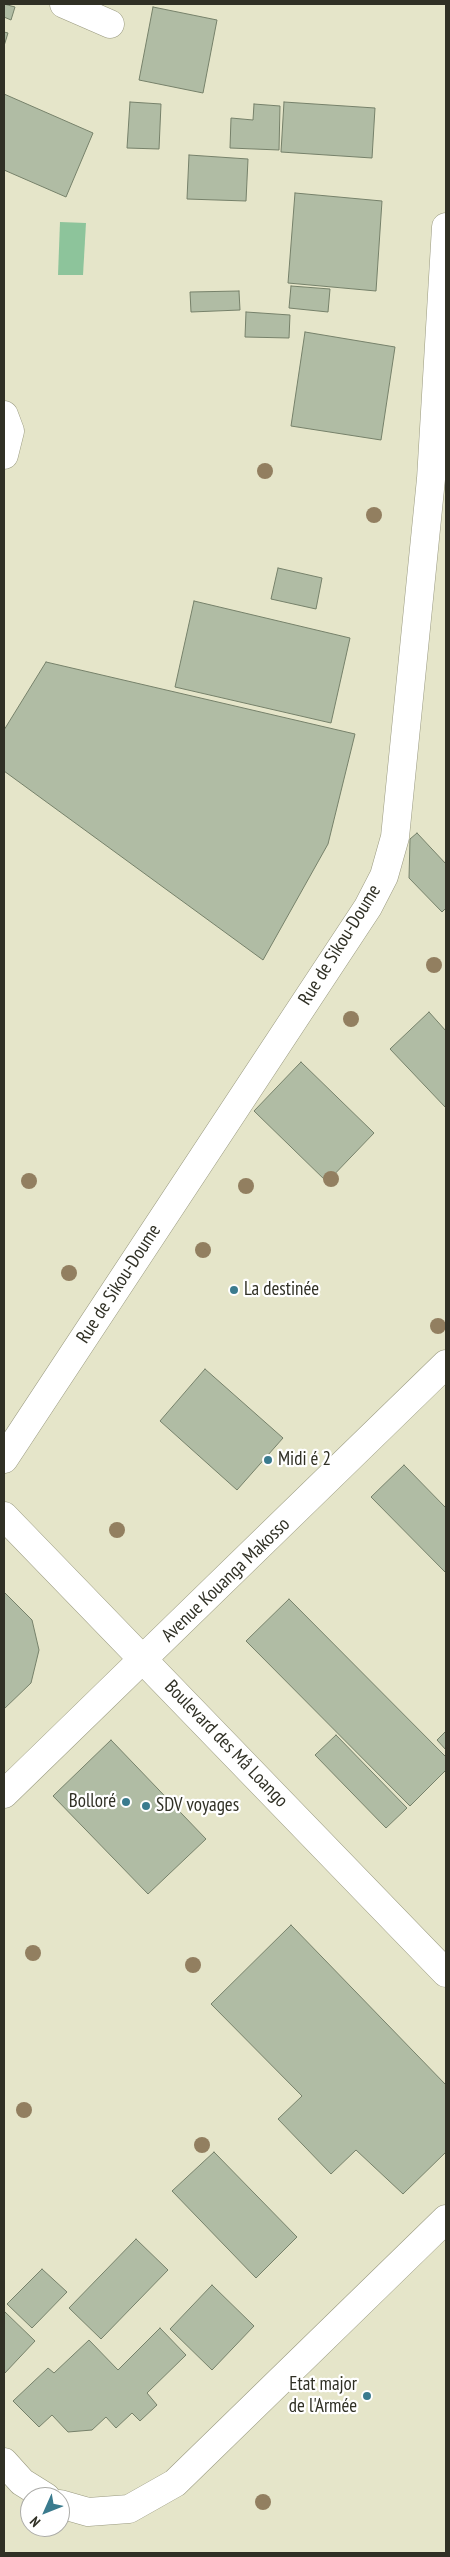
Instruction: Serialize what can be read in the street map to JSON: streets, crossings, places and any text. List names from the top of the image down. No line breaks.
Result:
{"streets":{"street":["Rue de Sikou-Doume","Avenue Kouanga Makosso","Boulevard des Mâ Loango"]},"crossings":[["Avenue Kouanga Makosso","Boulevard des Mâ Loango"]],"places":["La destinée","Midi é 2","Bolloré","SDV voyages","Etat major de l'Armée"],"north":"bottom left"}
